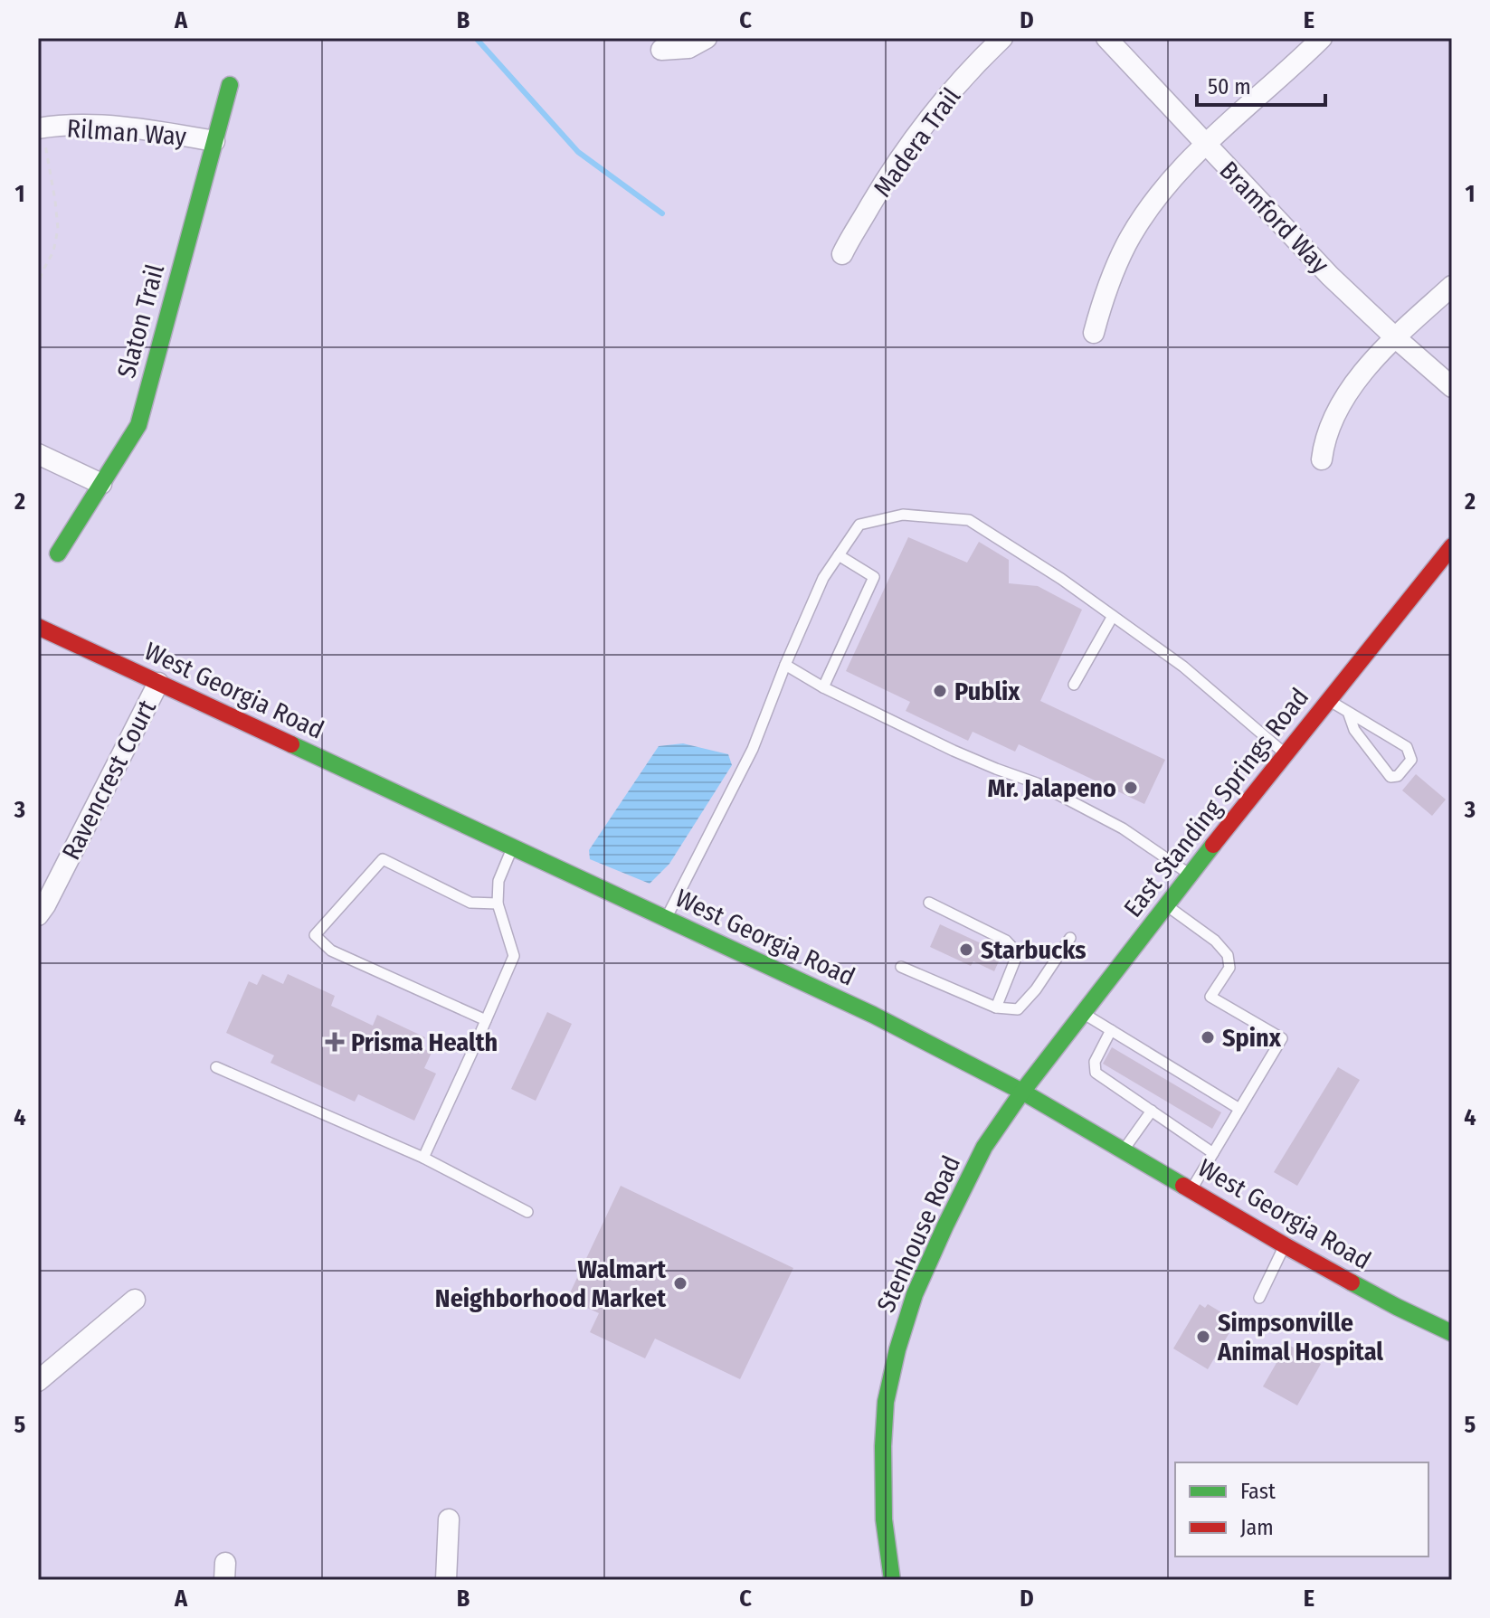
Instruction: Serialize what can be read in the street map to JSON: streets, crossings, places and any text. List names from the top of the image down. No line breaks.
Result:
{"streets":{"street":["Rilman Way","Madera Trail","Bramford Way","Slaton Trail","West Georgia Road","Ravencrest Court","East Standing Springs Road","Stenhouse Road"]},"crossings":[["Rilman Way","Slaton Trail"],["West Georgia Road","Ravencrest Court"],["West Georgia Road","East Standing Springs Road"],["West Georgia Road","Stenhouse Road"],["East Standing Springs Road","Stenhouse Road"]],"places":{"other":["Publix","Mr. Jalapeno","Starbucks","Spinx","Walmart Neighborhood Market","Simpsonville Animal Hospital"],"health":["Prisma Health"]},"legend":["Fast","Jam"],"scale_bar":"50 m","grid":{"columns":["A","B","C","D","E"],"rows":["1","2","3","4","5"]}}
